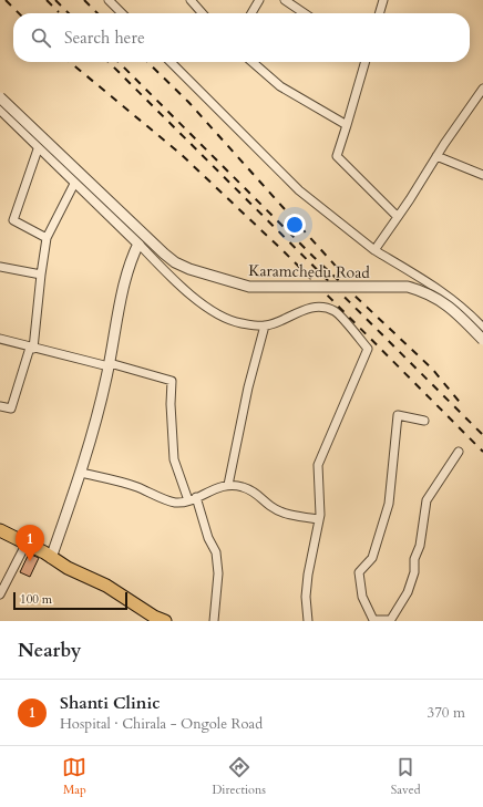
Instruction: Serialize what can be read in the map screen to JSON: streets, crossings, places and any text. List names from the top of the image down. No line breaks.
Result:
{"streets":{"street":["Karamchedu Road"]},"scale_bar":"100 m","page":{"search":"Search here","pins":"1","scale":"100 m","heading":"Nearby","list":[{"mark":"1","name":"Shanti Clinic","note":"Hospital · Chirala - Ongole Road","value":"370 m"}],"nav":["Map","Directions","Saved"]}}
